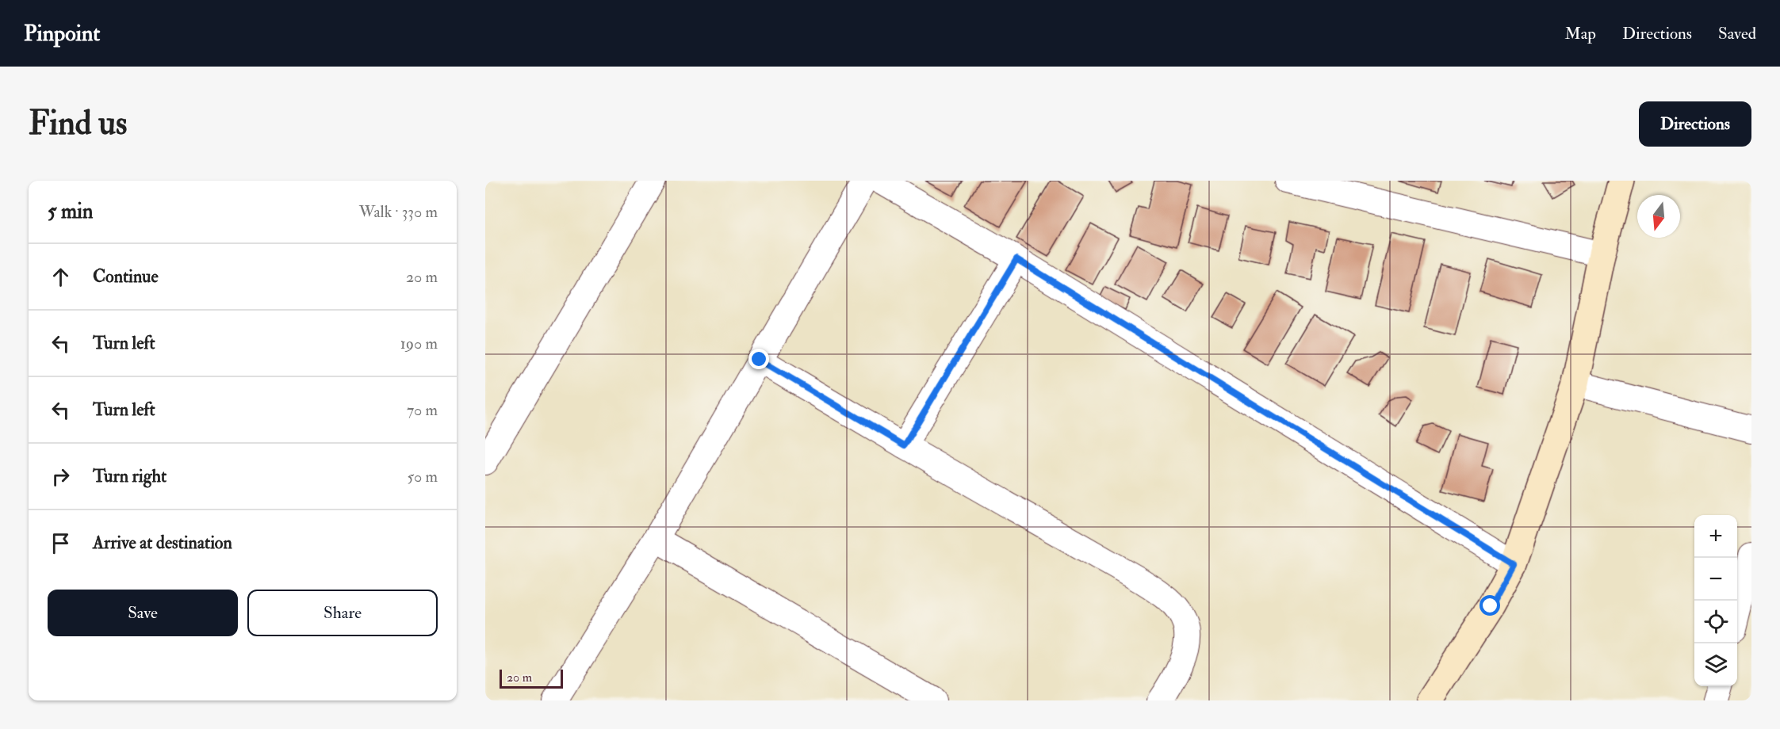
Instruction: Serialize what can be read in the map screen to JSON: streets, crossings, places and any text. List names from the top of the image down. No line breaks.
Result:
{"scale_bar":"20 m","north":"bottom","page":{"header":"Pinpoint","nav":["Map","Directions","Saved"],"buttons":["Directions",["Save","Share"]],"title":"Find us","heading":["5 min","Walk · 330 m"],"list":[["Continue","20 m"],["Turn left","190 m"],["Turn left","70 m"],["Turn right","50 m"],"Arrive at destination"],"map_buttons":["+","−"],"scale":"20 m"}}
